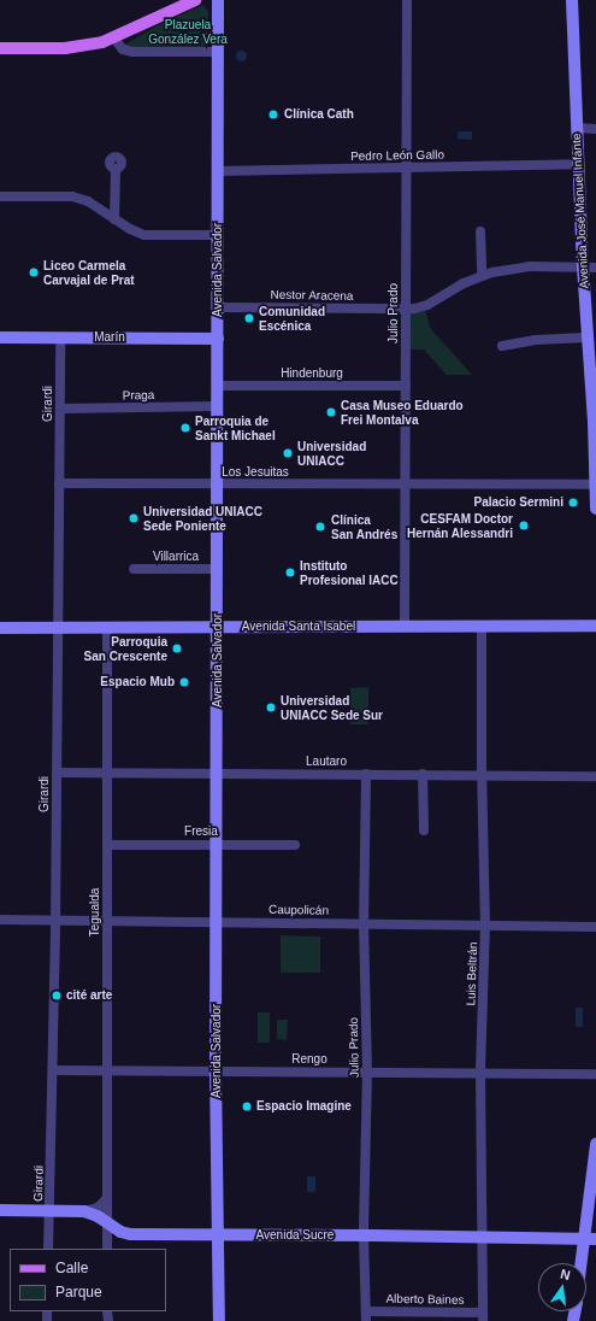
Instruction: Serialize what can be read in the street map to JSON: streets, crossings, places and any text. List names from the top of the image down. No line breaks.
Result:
{"streets":{"main road":["Avenida José Manuel Infante","Avenida Salvador","Marín","Avenida Santa Isabel","Avenida Sucre"],"street":["Pedro León Gallo","Nestor Aracena","Julio Prado","Hindenburg","Praga","Girardi","Los Jesuitas","Villarrica","Lautaro","Fresia","Caupolicán","Tegualda","Luis Beltrán","Rengo","Alberto Baines"]},"crossings":[["Pedro León Gallo","Avenida José Manuel Infante"],["Pedro León Gallo","Avenida Salvador"],["Pedro León Gallo","Julio Prado"],["Avenida José Manuel Infante","Nestor Aracena"],["Avenida José Manuel Infante","Los Jesuitas"],["Avenida Salvador","Nestor Aracena"],["Avenida Salvador","Marín"],["Avenida Salvador","Hindenburg"],["Avenida Salvador","Praga"],["Avenida Salvador","Los Jesuitas"],["Avenida Salvador","Villarrica"],["Avenida Salvador","Avenida Santa Isabel"],["Avenida Salvador","Lautaro"],["Avenida Salvador","Fresia"],["Avenida Salvador","Caupolicán"],["Avenida Salvador","Rengo"],["Avenida Salvador","Avenida Sucre"],["Nestor Aracena","Julio Prado"],["Julio Prado","Hindenburg"],["Julio Prado","Los Jesuitas"],["Julio Prado","Avenida Santa Isabel"],["Julio Prado","Lautaro"],["Julio Prado","Caupolicán"],["Julio Prado","Rengo"],["Julio Prado","Avenida Sucre"],["Julio Prado","Alberto Baines"],["Marín","Girardi"],["Praga","Girardi"],["Girardi","Los Jesuitas"],["Girardi","Avenida Santa Isabel"],["Girardi","Lautaro"],["Girardi","Caupolicán"],["Girardi","Rengo"],["Girardi","Avenida Sucre"],["Avenida Santa Isabel","Tegualda"],["Avenida Santa Isabel","Luis Beltrán"],["Lautaro","Tegualda"],["Lautaro","Luis Beltrán"],["Fresia","Tegualda"],["Caupolicán","Tegualda"],["Caupolicán","Luis Beltrán"],["Tegualda","Rengo"],["Tegualda","Avenida Sucre"],["Luis Beltrán","Rengo"],["Luis Beltrán","Avenida Sucre"],["Luis Beltrán","Alberto Baines"]],"parks":["Plazuela González Vera"],"places":["Clínica Cath","Liceo Carmela Carvajal de Prat","Comunidad Escénica","Casa Museo Eduardo Frei Montalva","Parroquia de Sankt Michael","Universidad UNIACC","Palacio Sermini","Universidad UNIACC Sede Poniente","CESFAM Doctor Hernán Alessandri","Clínica San Andrés","Instituto Profesional IACC","Parroquia San Crescente","Espacio Mub","Universidad UNIACC Sede Sur","cité arte","Espacio Imagine"],"legend":["Calle","Parque"],"north":"top"}
